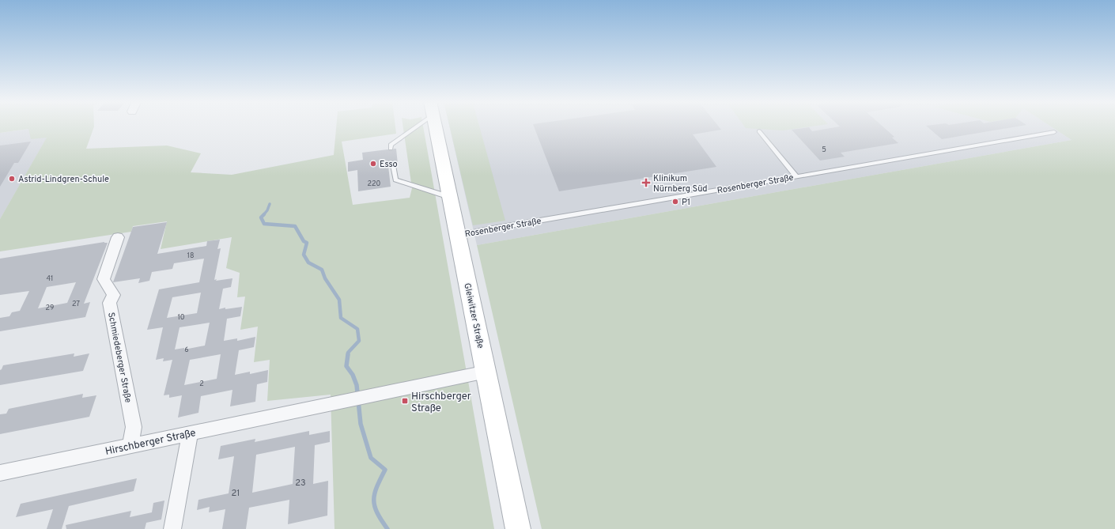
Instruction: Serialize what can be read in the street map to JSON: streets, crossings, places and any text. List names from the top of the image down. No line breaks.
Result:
{"streets":{"main road":["Gleiwitzer Straße"],"street":["Schmiedeberger Straße","Hirschberger Straße"],"lane":["Rosenberger Straße"]},"crossings":[["Rosenberger Straße","Gleiwitzer Straße"],["Gleiwitzer Straße","Hirschberger Straße"],["Schmiedeberger Straße","Hirschberger Straße"]],"places":{"other":["Esso","Astrid-Lindgren-Schule","P1"],"health":["Klinikum Nürnberg Süd"],"transit":["Hirschberger Straße"]},"house_numbers":["5","220","18","41","27","29","10","6","2","23","21"]}
